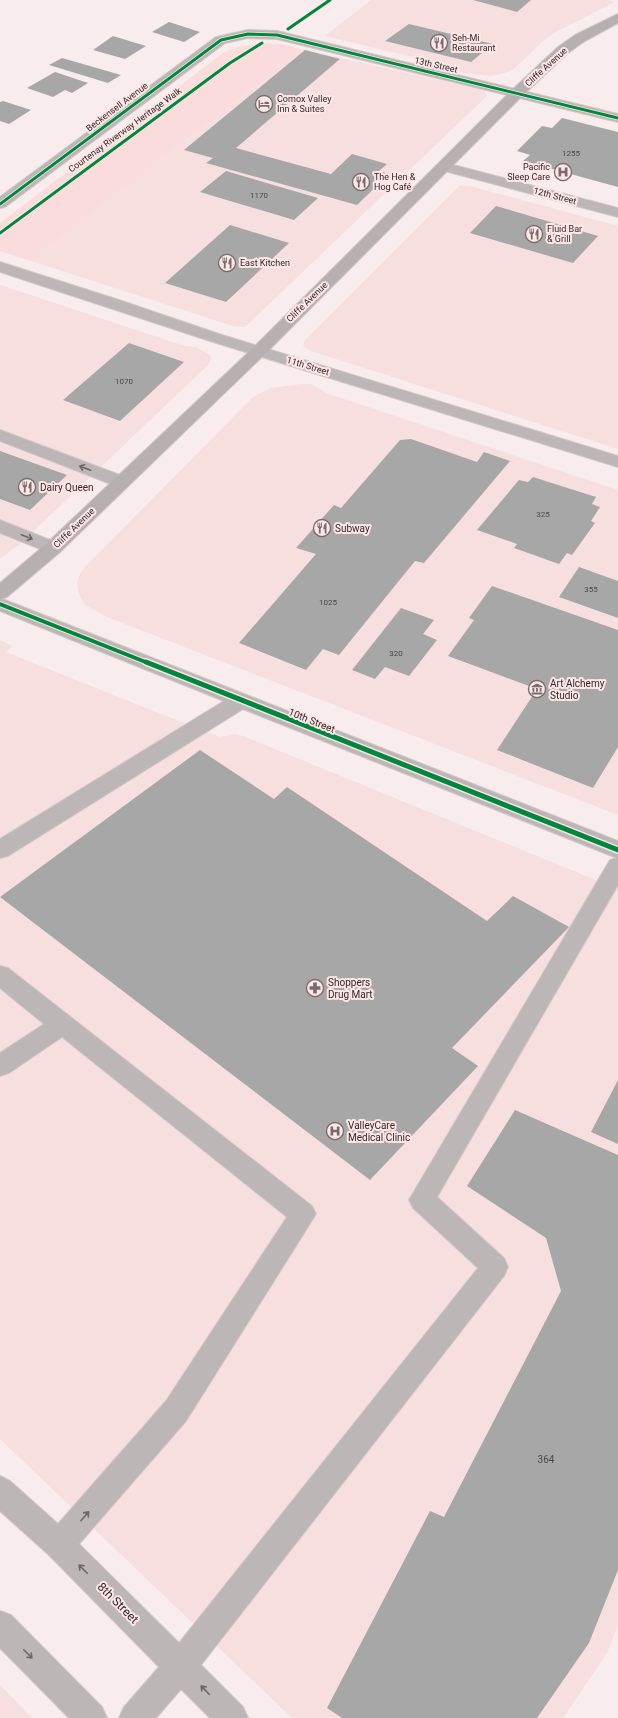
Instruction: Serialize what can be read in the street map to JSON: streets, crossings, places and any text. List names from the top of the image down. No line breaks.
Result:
{"streets":{"main road":["Cliffe Avenue"],"street":["13th Street","Beckensell Avenue","12th Street","11th Street","10th Street","8th Street"],"cycle path":["Courtenay Riverway Heritage Walk"]},"crossings":[["13th Street","Cliffe Avenue"],["13th Street","Beckensell Avenue"],["Cliffe Avenue","12th Street"],["Cliffe Avenue","11th Street"]],"places":{"restaurant":["Seh-Mi Restaurant","The Hen & Hog Café","Fluid Bar & Grill","East Kitchen","Dairy Queen","Subway"],"hotel":["Comox Valley Inn & Suites"],"hospital":["Pacific Sleep Care","ValleyCare Medical Clinic"],"museum":["Art Alchemy Studio"],"pharmacy":["Shoppers Drug Mart"]},"house_numbers":["1255","1170","1070","325","355","1025","320","364"]}
